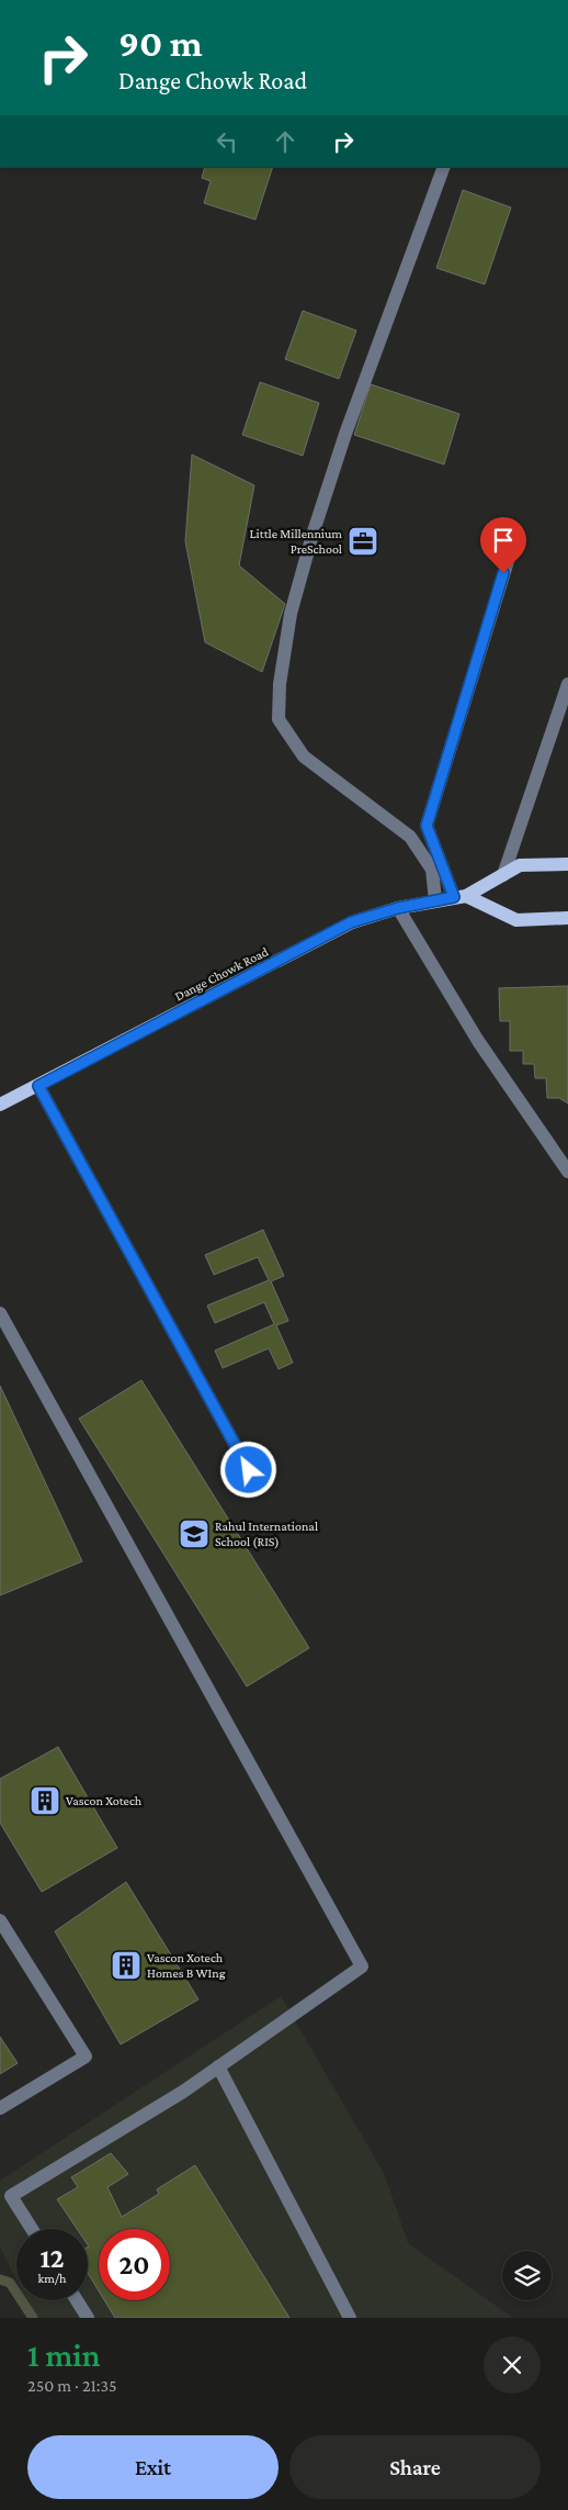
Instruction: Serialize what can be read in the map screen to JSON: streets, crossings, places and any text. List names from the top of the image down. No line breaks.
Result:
{"streets":{"main road":["Dange Chowk Road"]},"places":{"office":["Little Millennium PreSchool"],"school or university":["Rahul International School (RIS)"],"building":["Vascon Xotech","Vascon Xotech Homes B WIng"]},"page":{"turn":["90 m","Dange Chowk Road"],"speed":"12 km/h","limit":"20","heading":["1 min","250 m · 21:35"],"buttons":["Exit","Share"]}}
